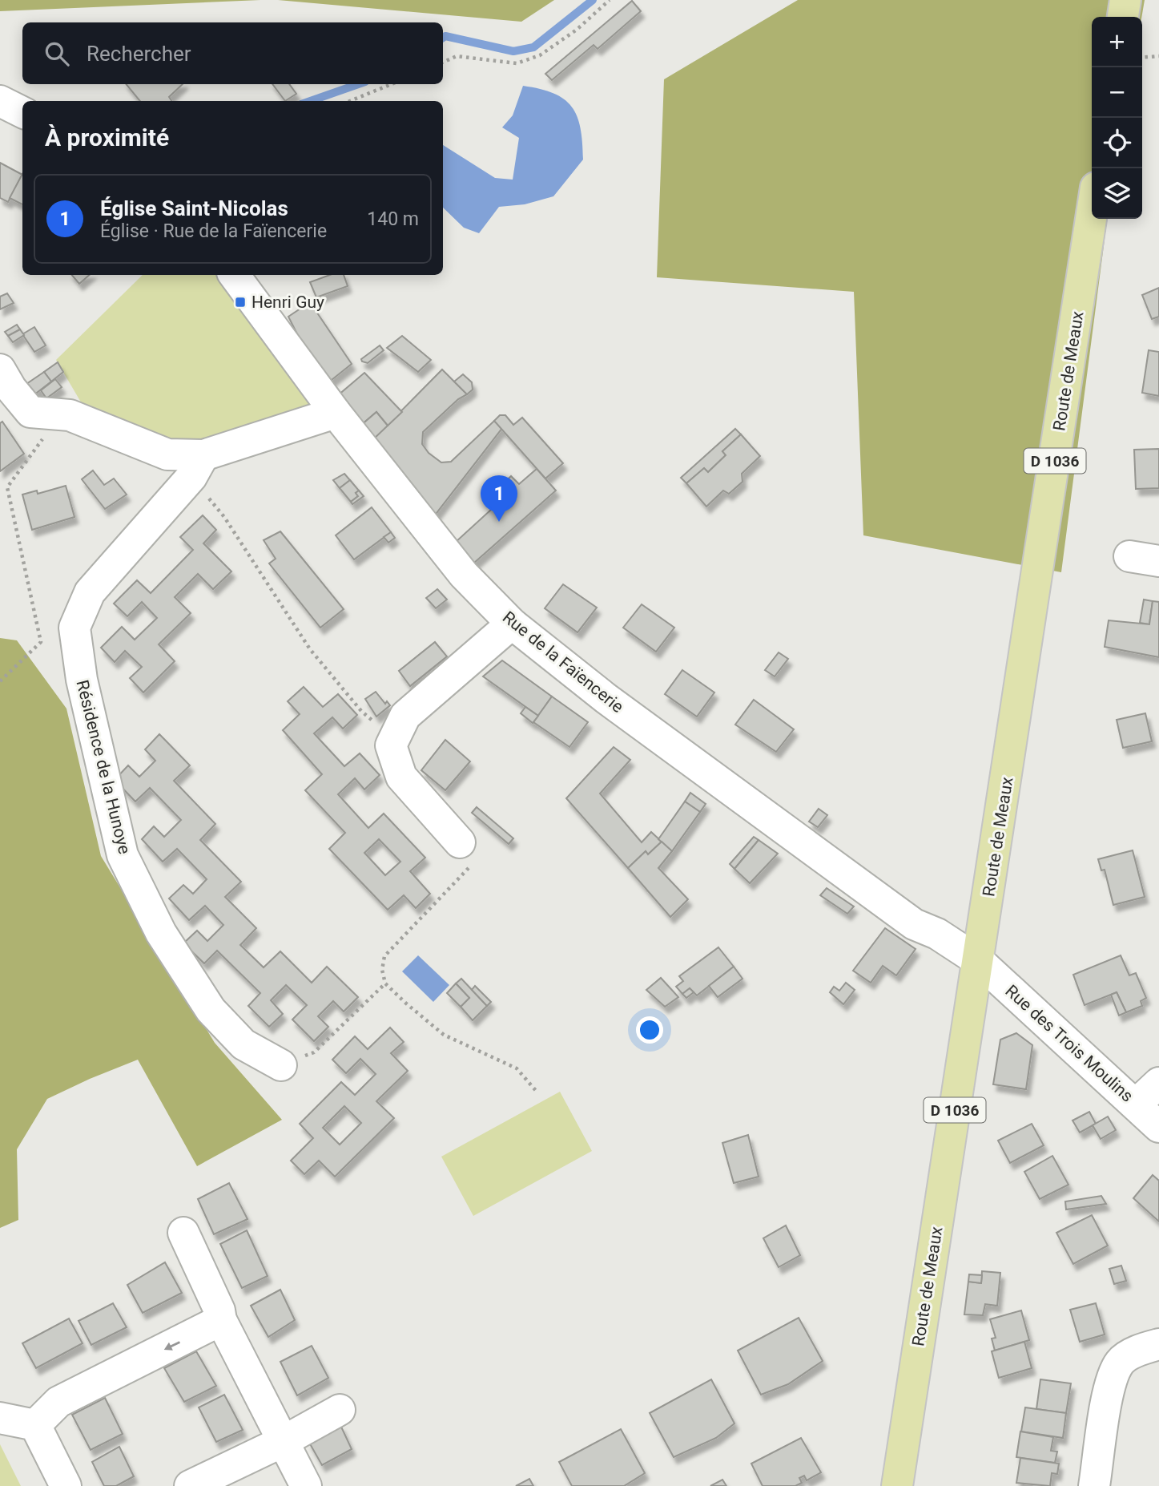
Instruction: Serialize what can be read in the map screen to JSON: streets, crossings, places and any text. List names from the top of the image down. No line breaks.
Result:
{"streets":{"main road":["Route de Meaux","D 1036"],"street":["Rue de la Faïencerie","Résidence de la Hunoye","Rue des Trois Moulins"]},"crossings":[["Route de Meaux","Rue de la Faïencerie"],["Route de Meaux","Rue des Trois Moulins"],["Rue de la Faïencerie","Rue des Trois Moulins"]],"places":{"transit":["Henri Guy"]},"page":{"map_buttons":["+","−"],"search":"Rechercher","heading":"À proximité","list":[{"mark":"1","name":"Église Saint-Nicolas","note":"Église · Rue de la Faïencerie","value":"140 m"}],"pins":"1"}}
